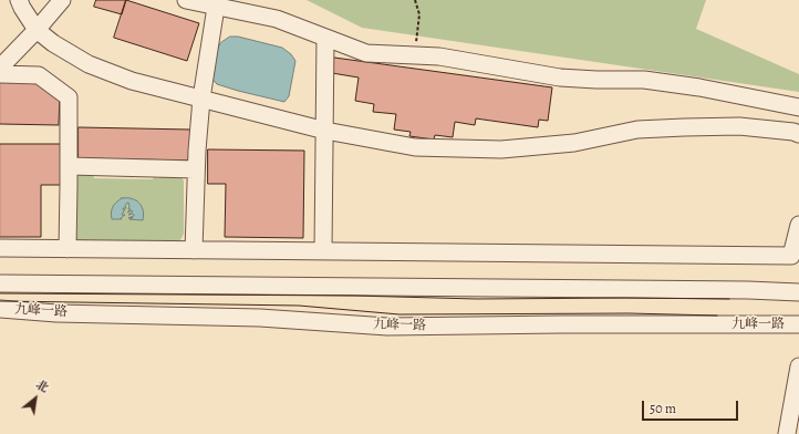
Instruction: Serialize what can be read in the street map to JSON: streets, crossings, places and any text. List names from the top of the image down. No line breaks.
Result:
{"streets":{"street":["九峰一路"]},"scale_bar":"50 m","north":"top right"}
